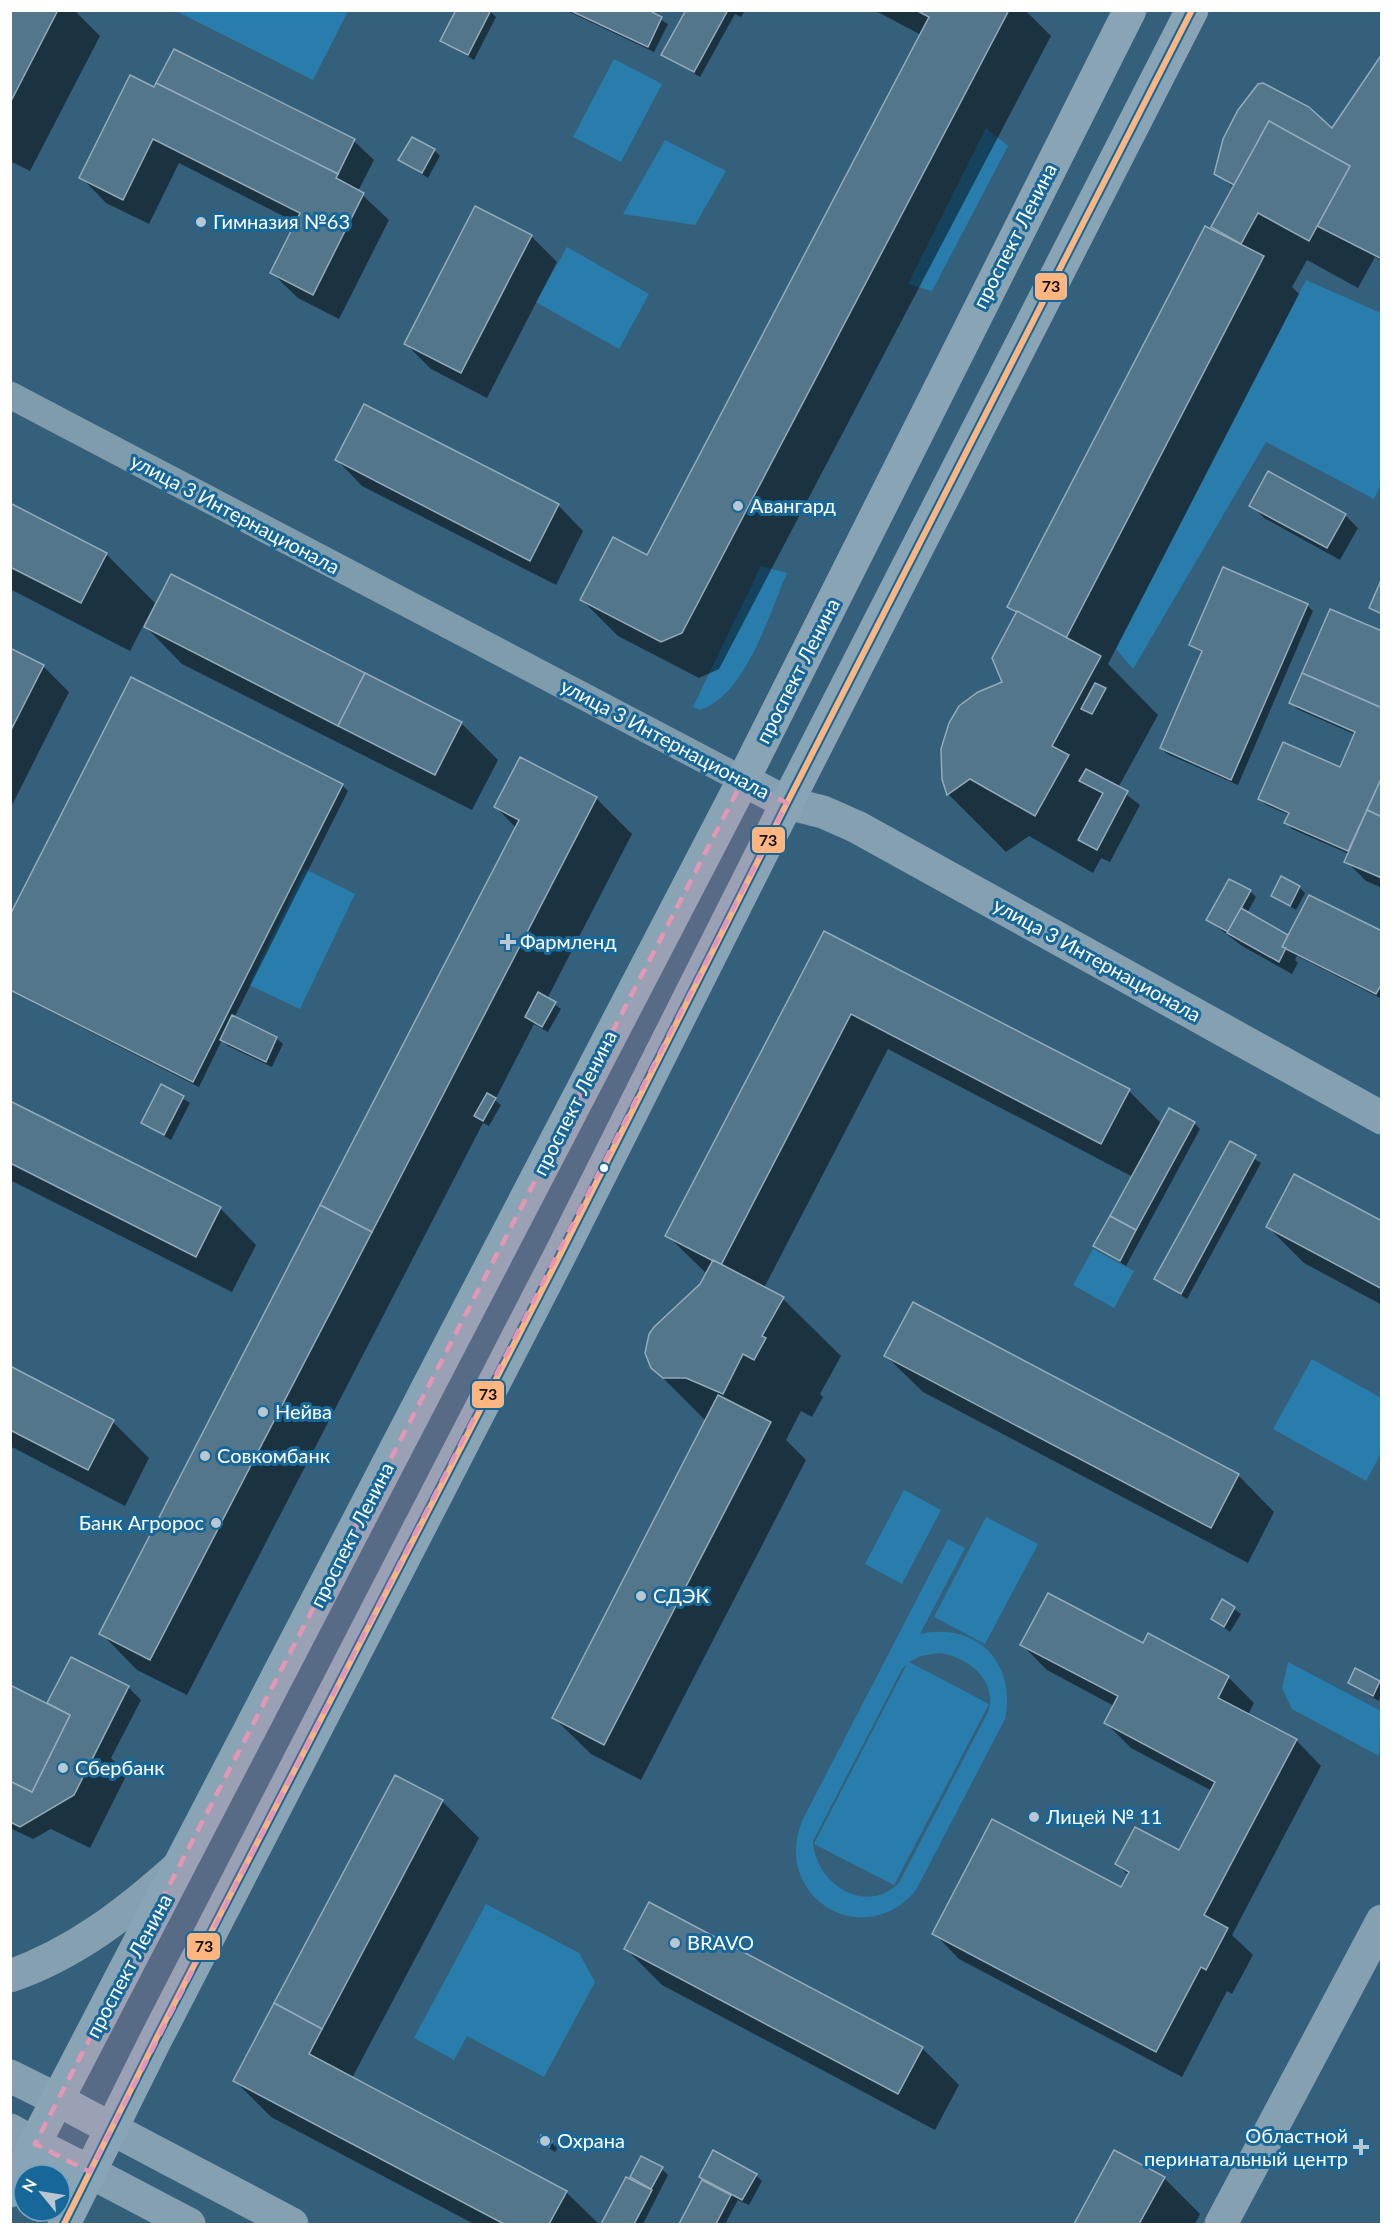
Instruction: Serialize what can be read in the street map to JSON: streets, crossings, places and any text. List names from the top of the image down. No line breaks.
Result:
{"streets":{"main road":["проспект Ленина"],"street":["улица 3 Интернационала"]},"crossings":[["проспект Ленина","улица 3 Интернационала"]],"places":{"other":["Гимназия №63","Авангард","Нейва","Совкомбанк","Банк Агророс","СДЭК","Сбербанк","Лицей № 11","BRAVO","Охрана"],"health":["Фармленд","Областной перинатальный центр"]},"lines":["transit line 73"],"north":"top left"}
